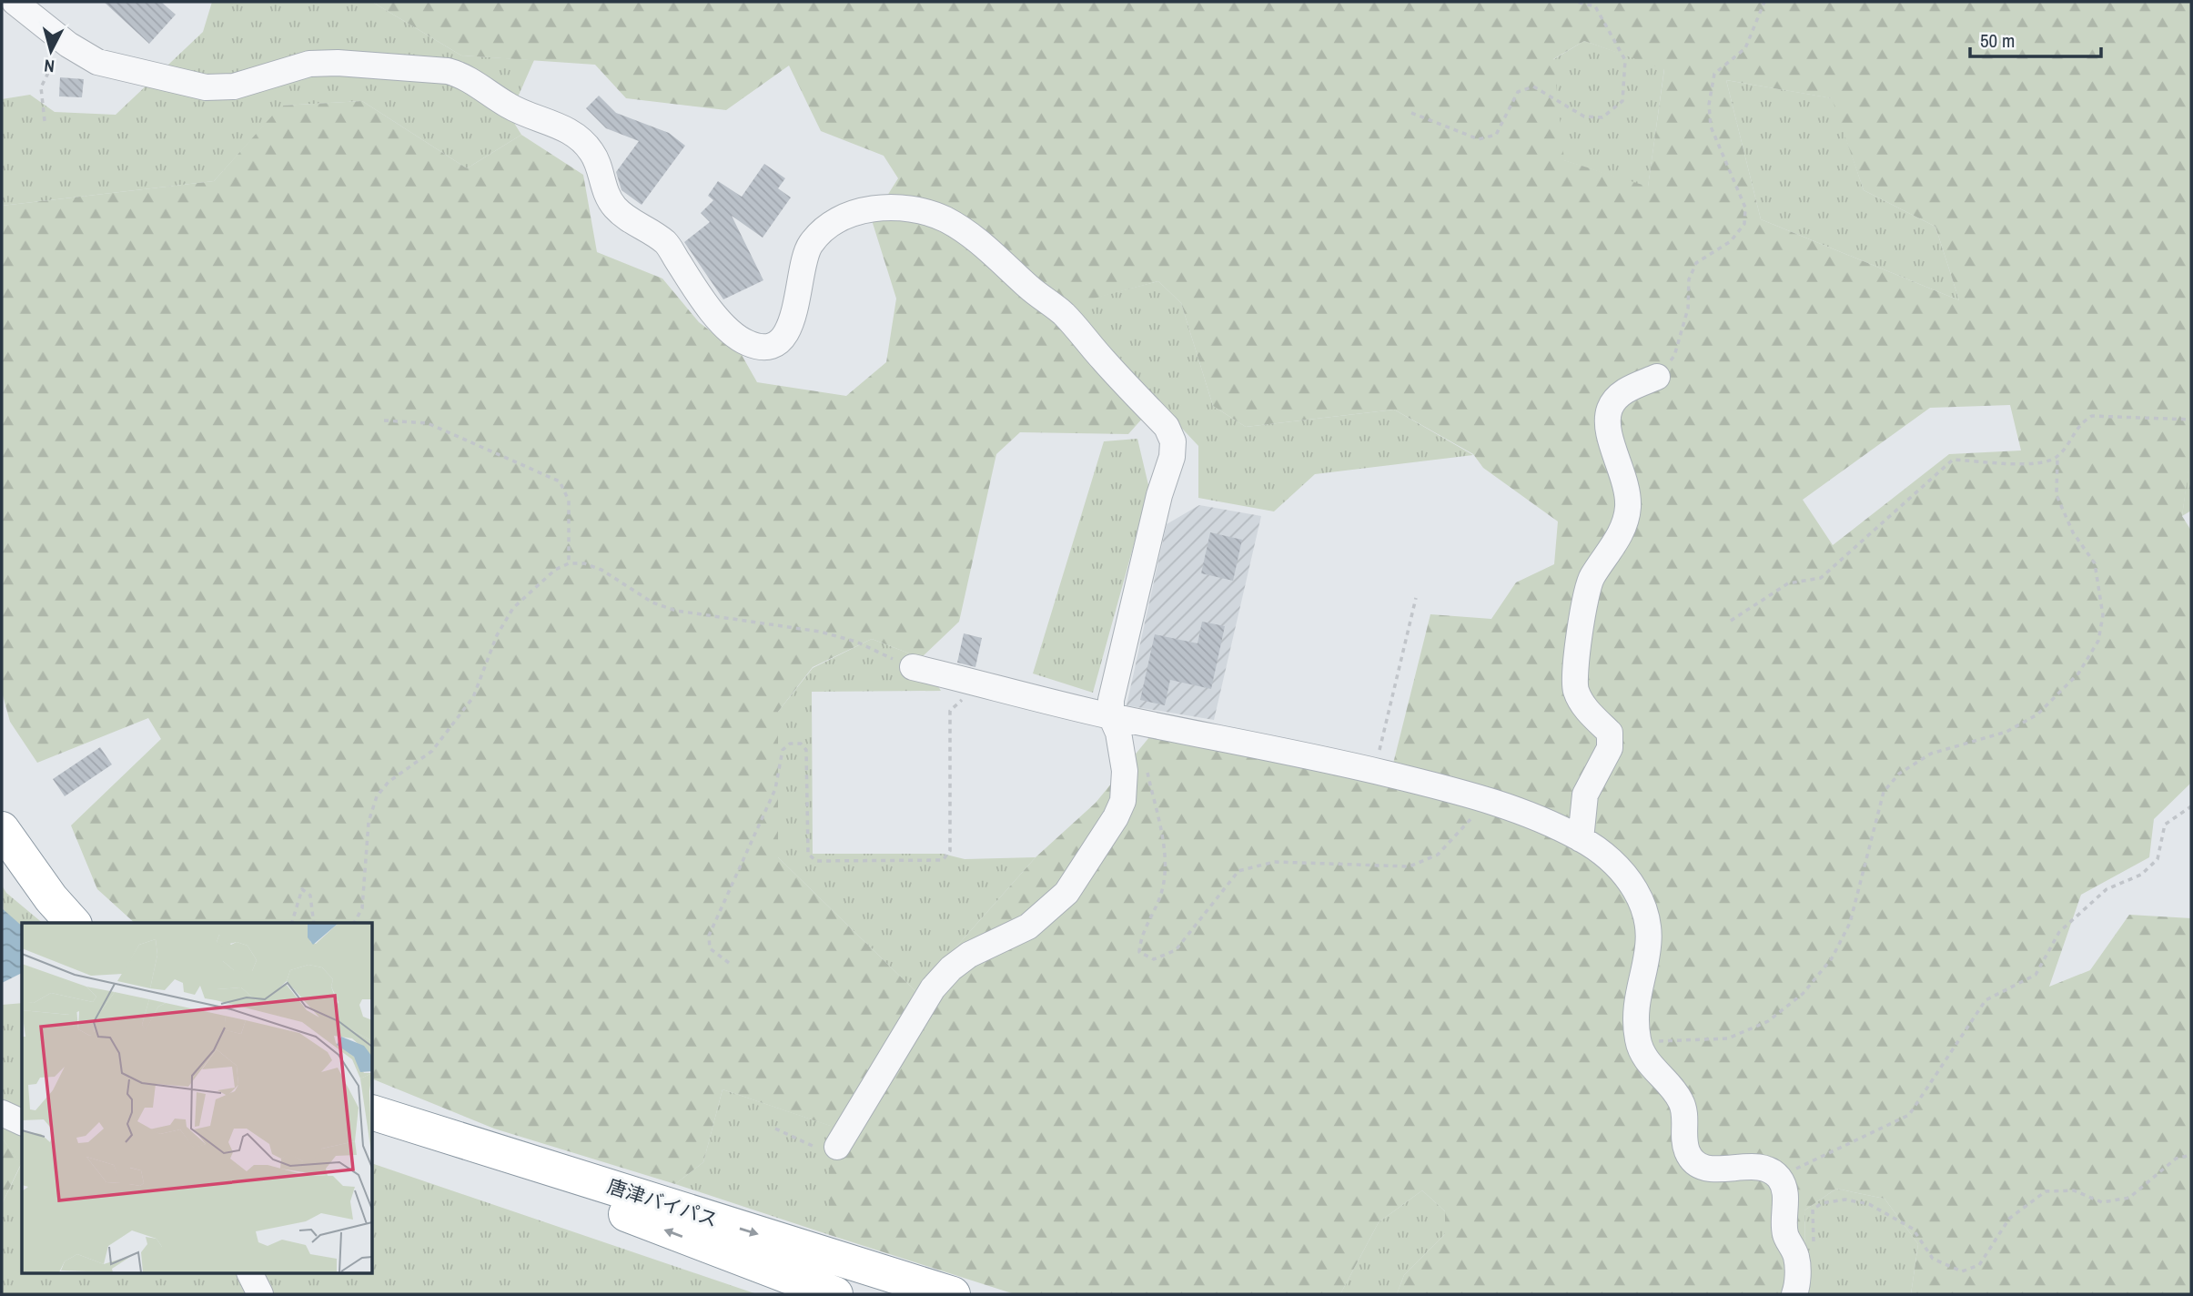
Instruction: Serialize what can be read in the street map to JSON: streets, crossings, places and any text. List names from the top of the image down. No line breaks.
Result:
{"streets":{"highway":["唐津バイパス"]},"scale_bar":"50 m","north":"bottom"}
